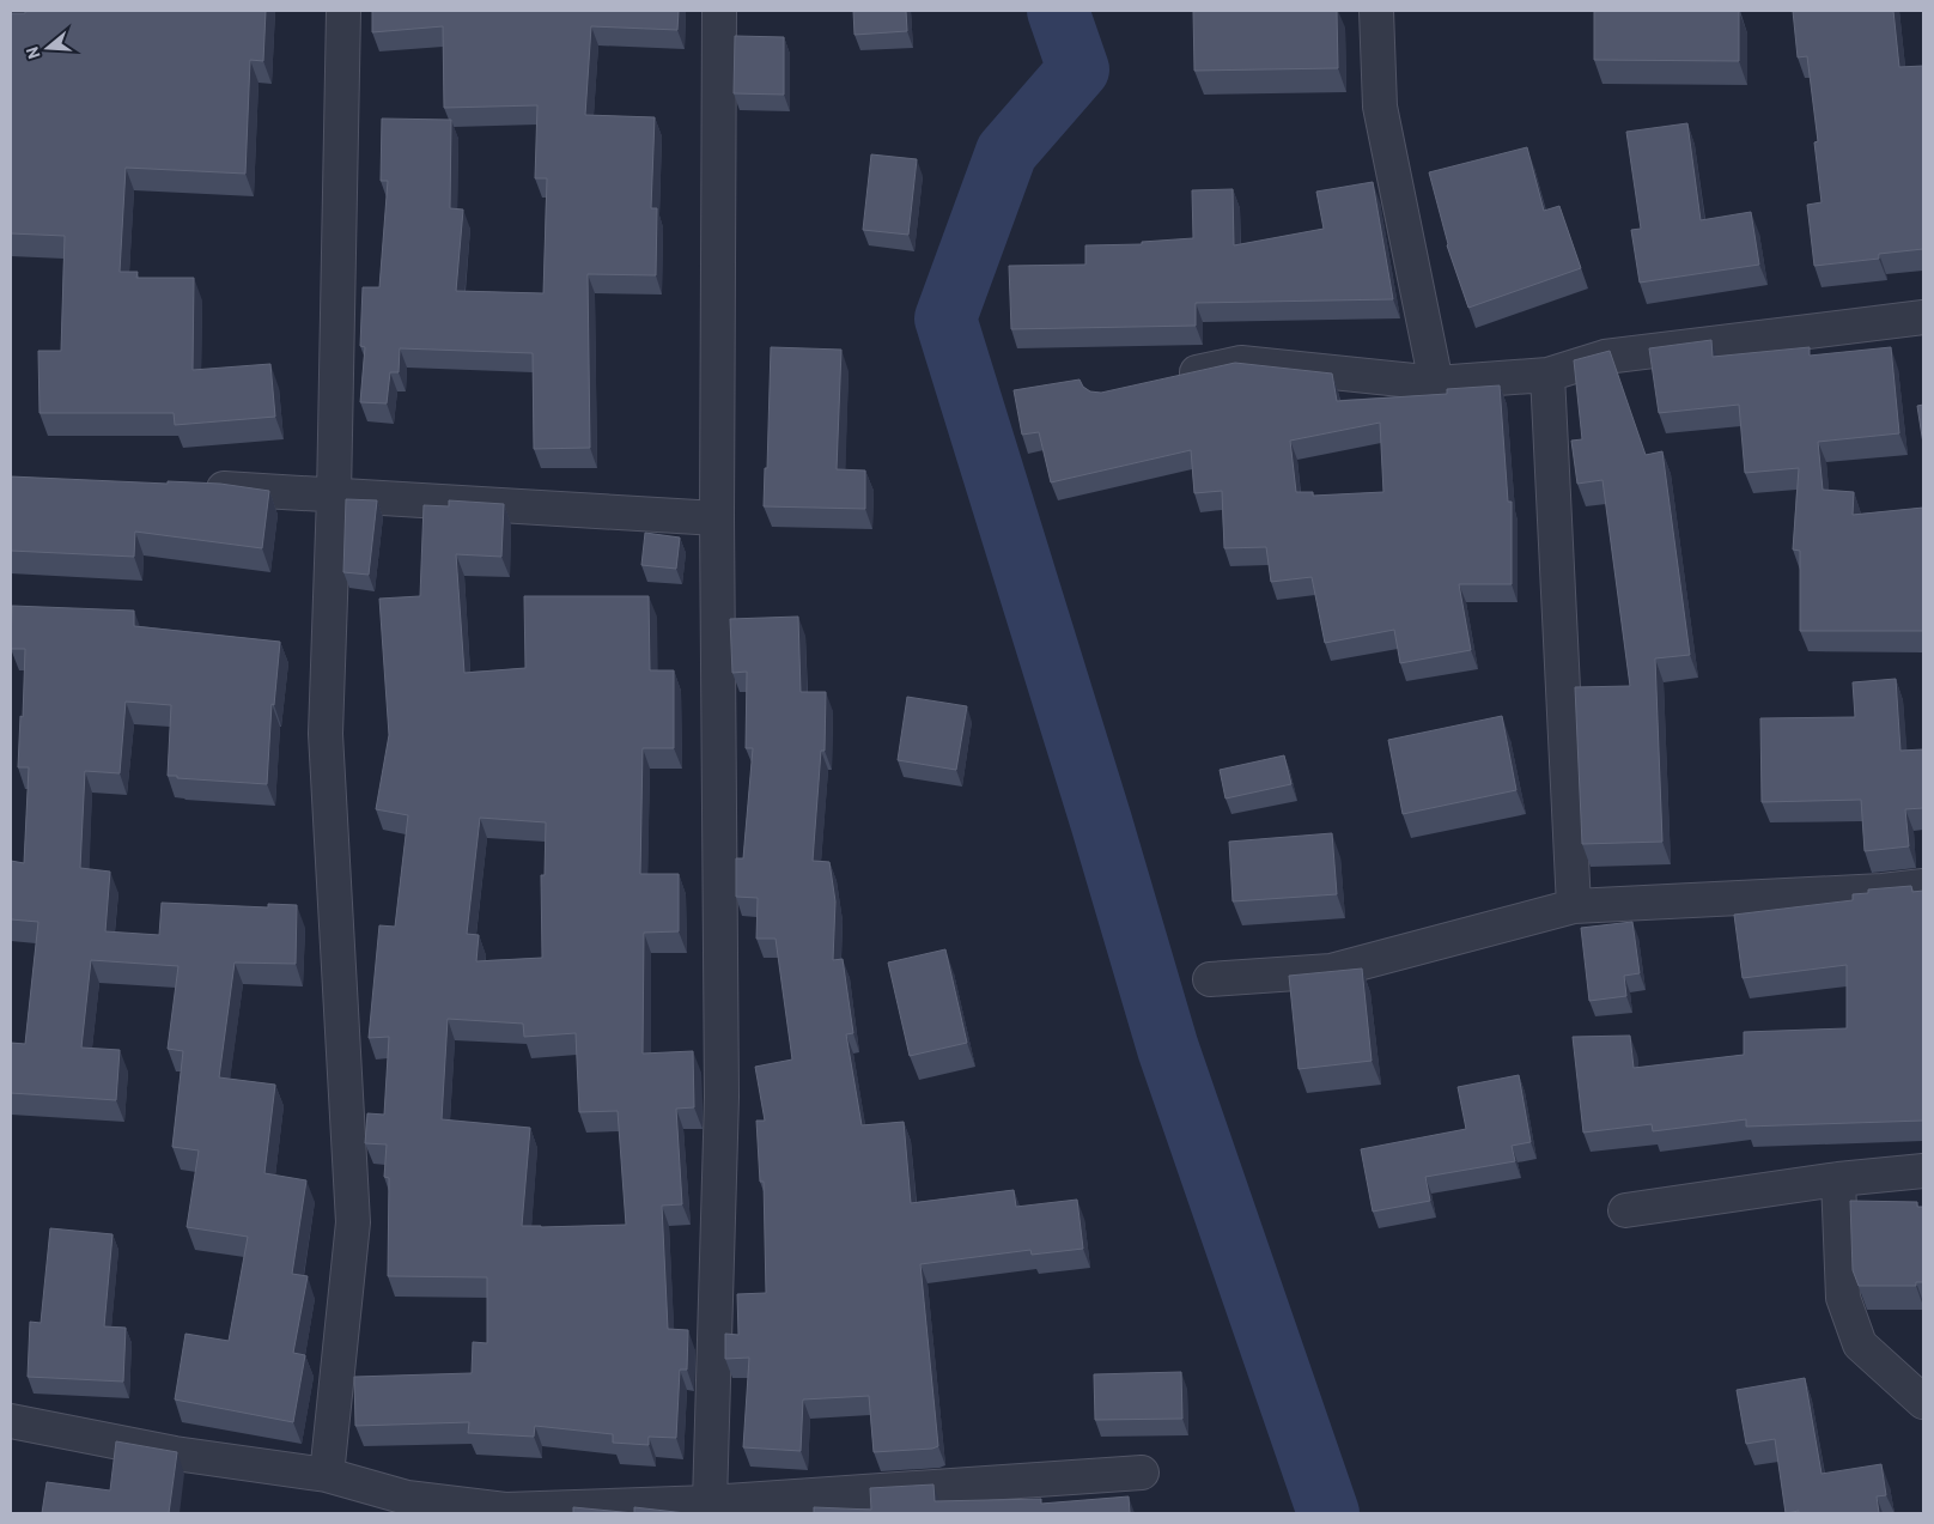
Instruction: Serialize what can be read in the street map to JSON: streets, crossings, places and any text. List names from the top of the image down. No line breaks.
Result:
{"north":"left"}
